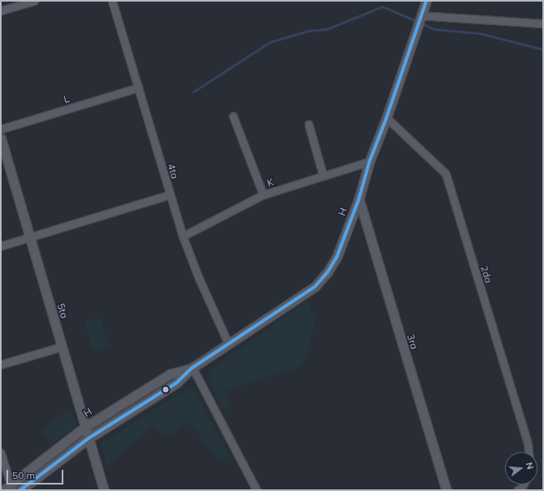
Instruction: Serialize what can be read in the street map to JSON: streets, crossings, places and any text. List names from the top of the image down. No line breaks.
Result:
{"streets":{"street":["L","4ta","K","H","2da","5ta","3ra"]},"crossings":[["L","4ta"],["4ta","K"],["4ta","H"],["K","H"],["H","2da"],["H","5ta"],["H","3ra"]],"scale_bar":"50 m","north":"right"}
